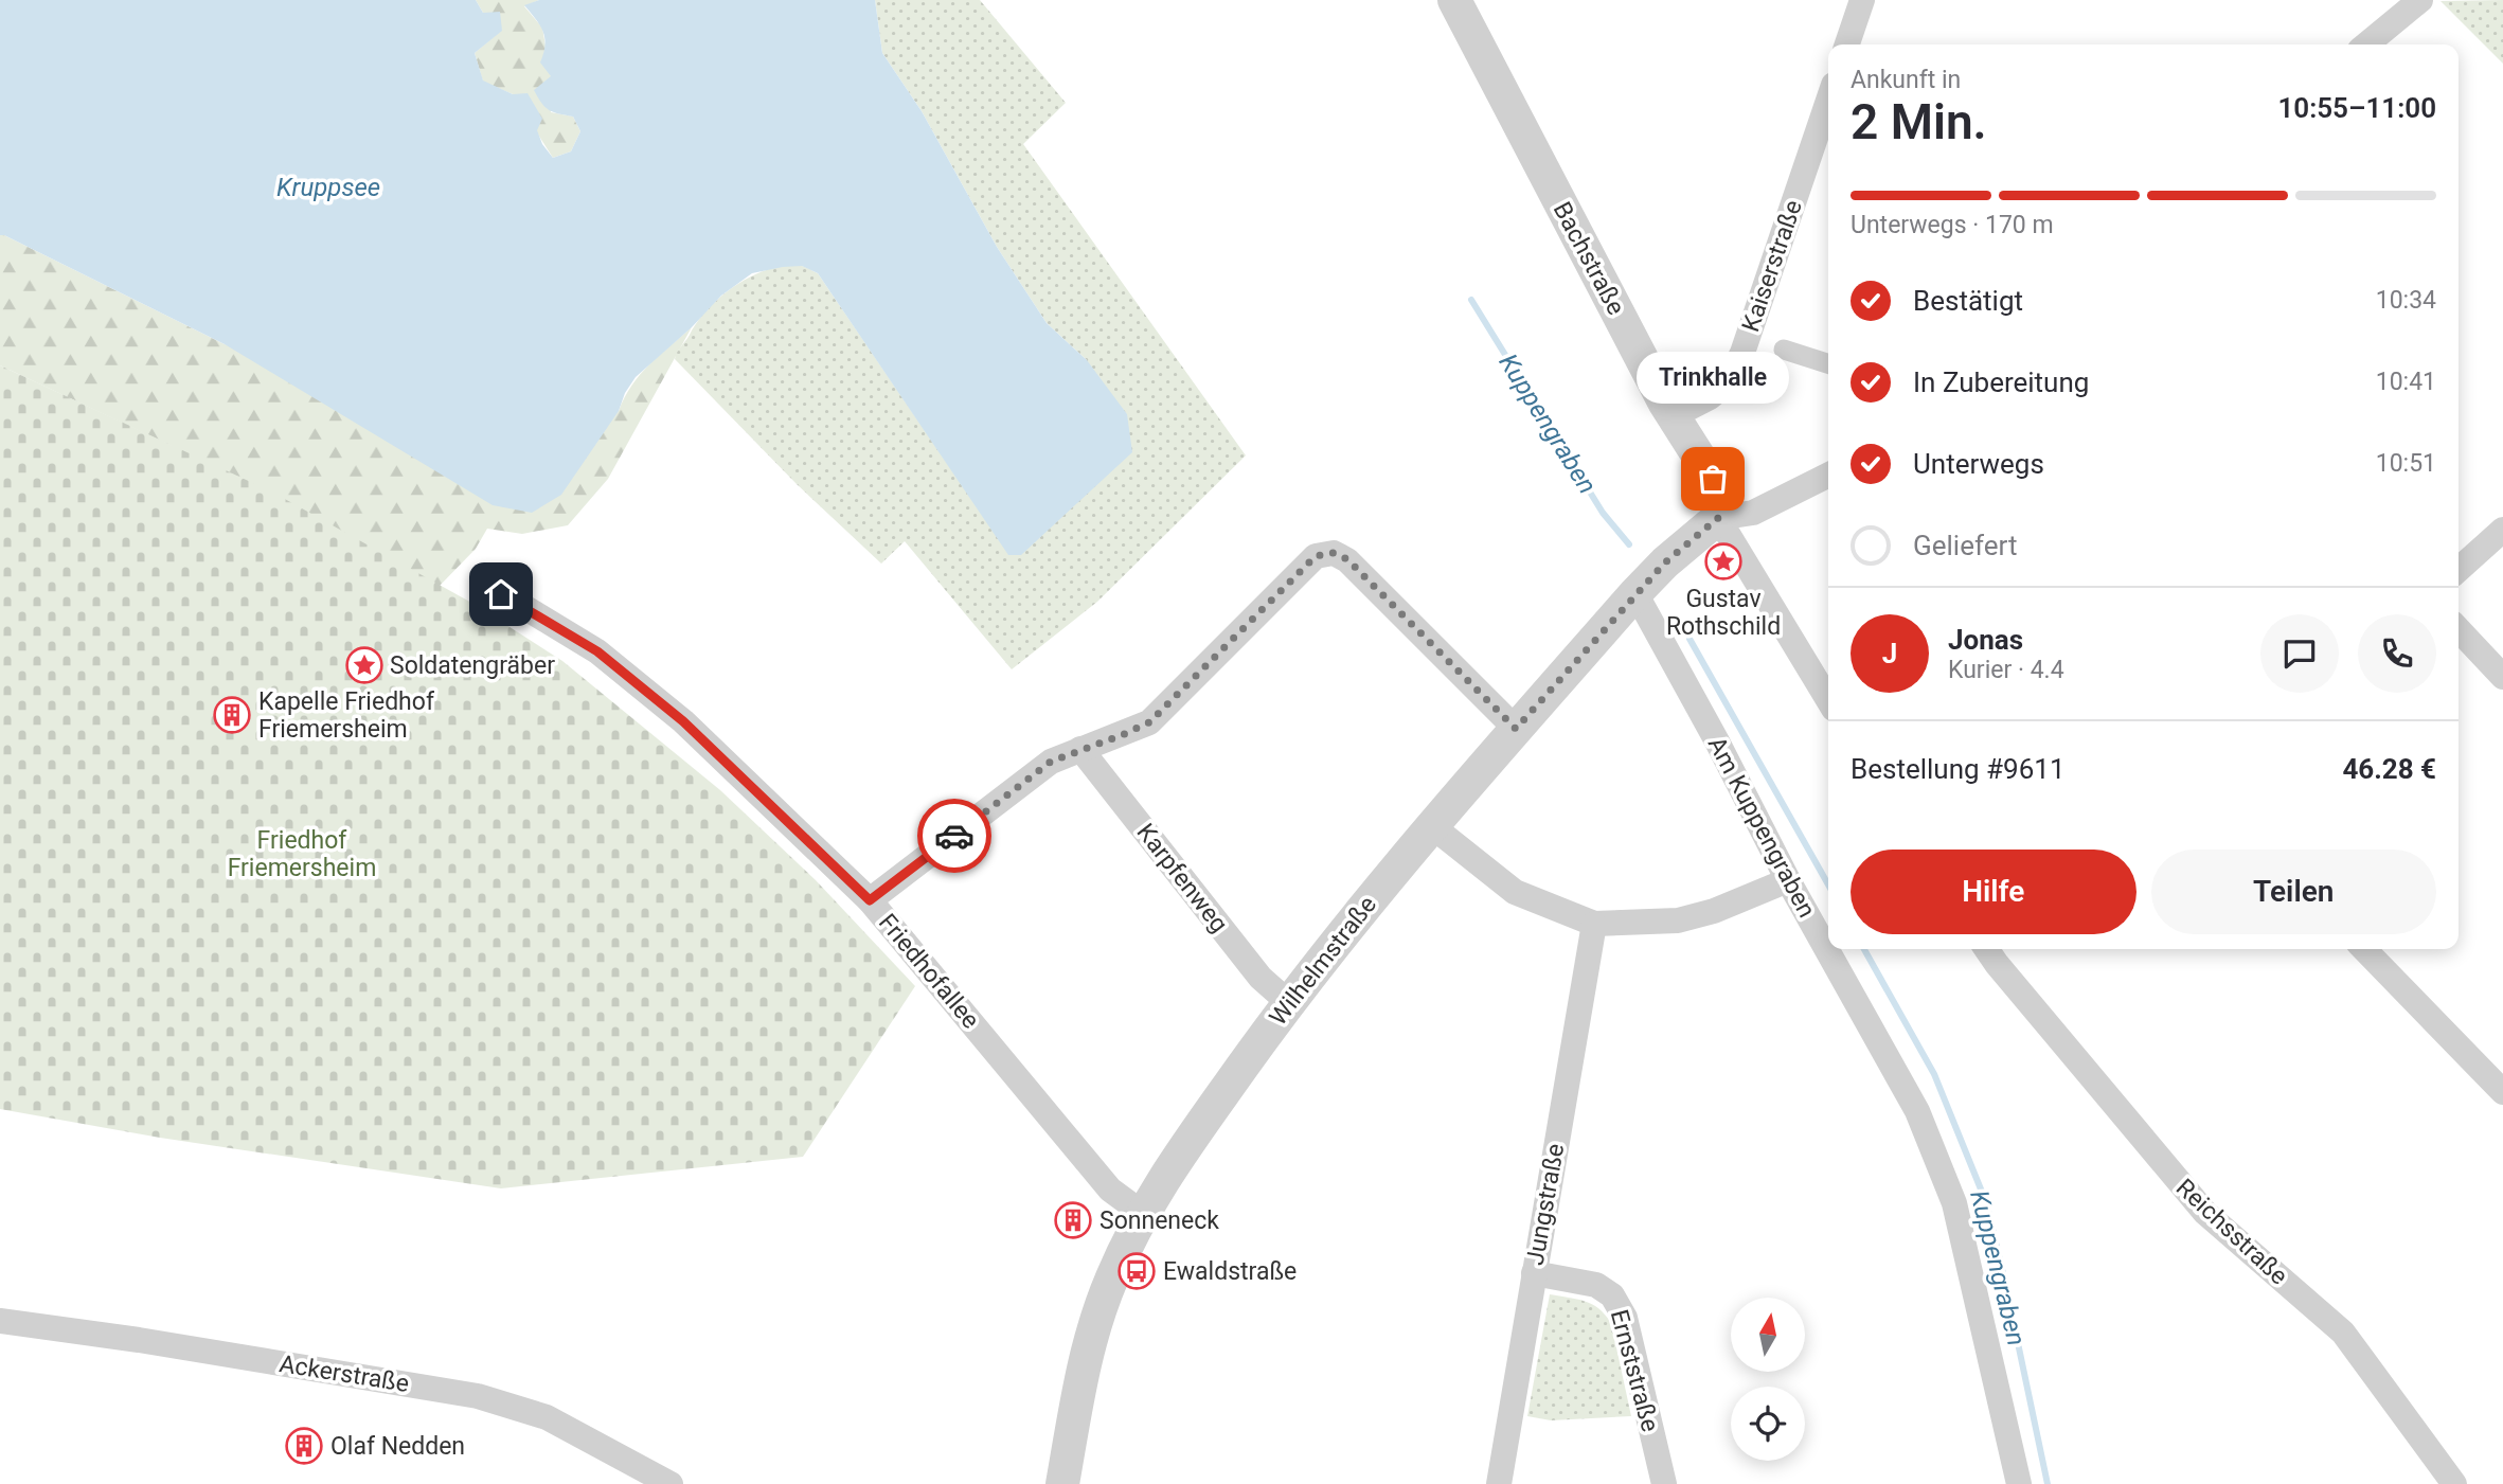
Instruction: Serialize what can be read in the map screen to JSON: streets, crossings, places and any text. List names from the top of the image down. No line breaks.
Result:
{"streets":{"street":["Bachstraße","Kaiserstraße","Am Kuppengraben","Karpfenweg","Wilhelmstraße","Friedhofallee","Jungstraße","Reichsstraße","Ernststraße","Ackerstraße"]},"crossings":[["Bachstraße","Kaiserstraße"],["Bachstraße","Wilhelmstraße"],["Am Kuppengraben","Wilhelmstraße"],["Karpfenweg","Wilhelmstraße"],["Wilhelmstraße","Friedhofallee"],["Jungstraße","Ernststraße"]],"water":["Kruppsee","Kuppengraben"],"parks":["Friedhof Friemersheim"],"places":{"other":["Trinkhalle"],"place":["Gustav Rothschild","Soldatengräber"],"building":["Kapelle Friedhof Friemersheim","Sonneneck","Olaf Nedden"],"bus stop":["Ewaldstraße"]},"north":"top","page":{"heading":["2 Min.","Ankunft in","10:55–11:00"],"panel":["Jonas","Kurier · 4.4","Bestellung #9611","46.28 €"],"bar":"Unterwegs · 170 m","list":[["Bestätigt","10:34"],["In Zubereitung","10:41"],["Unterwegs","10:51"],"Geliefert"],"bubble":"Trinkhalle","round":"J","buttons":["Hilfe","Teilen"]}}
